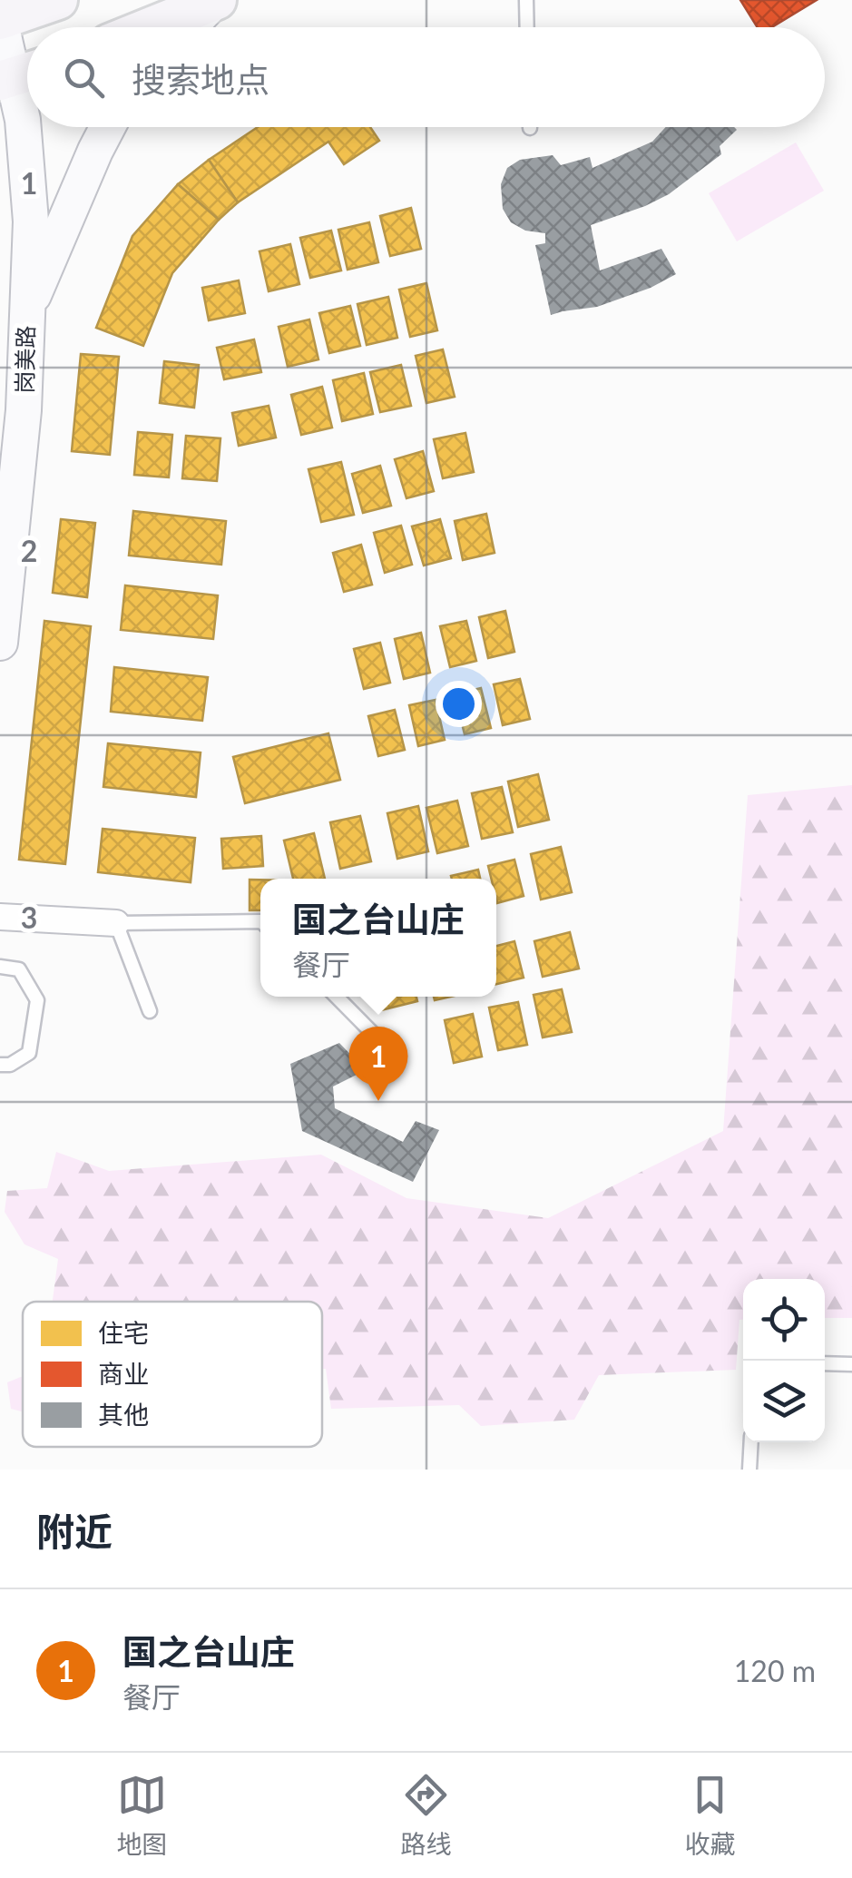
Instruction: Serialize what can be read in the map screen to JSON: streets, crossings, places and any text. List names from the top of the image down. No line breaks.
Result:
{"streets":{"main road":["岗美路"]},"legend":["住宅","商业","其他"],"page":{"search":"搜索地点","popup":["国之台山庄","餐厅"],"pins":"1","heading":"附近","list":[{"mark":"1","name":"国之台山庄","note":"餐厅","value":"120 m"}],"nav":["地图","路线","收藏"]},"grid":{"rows":["1","2","3"]}}
